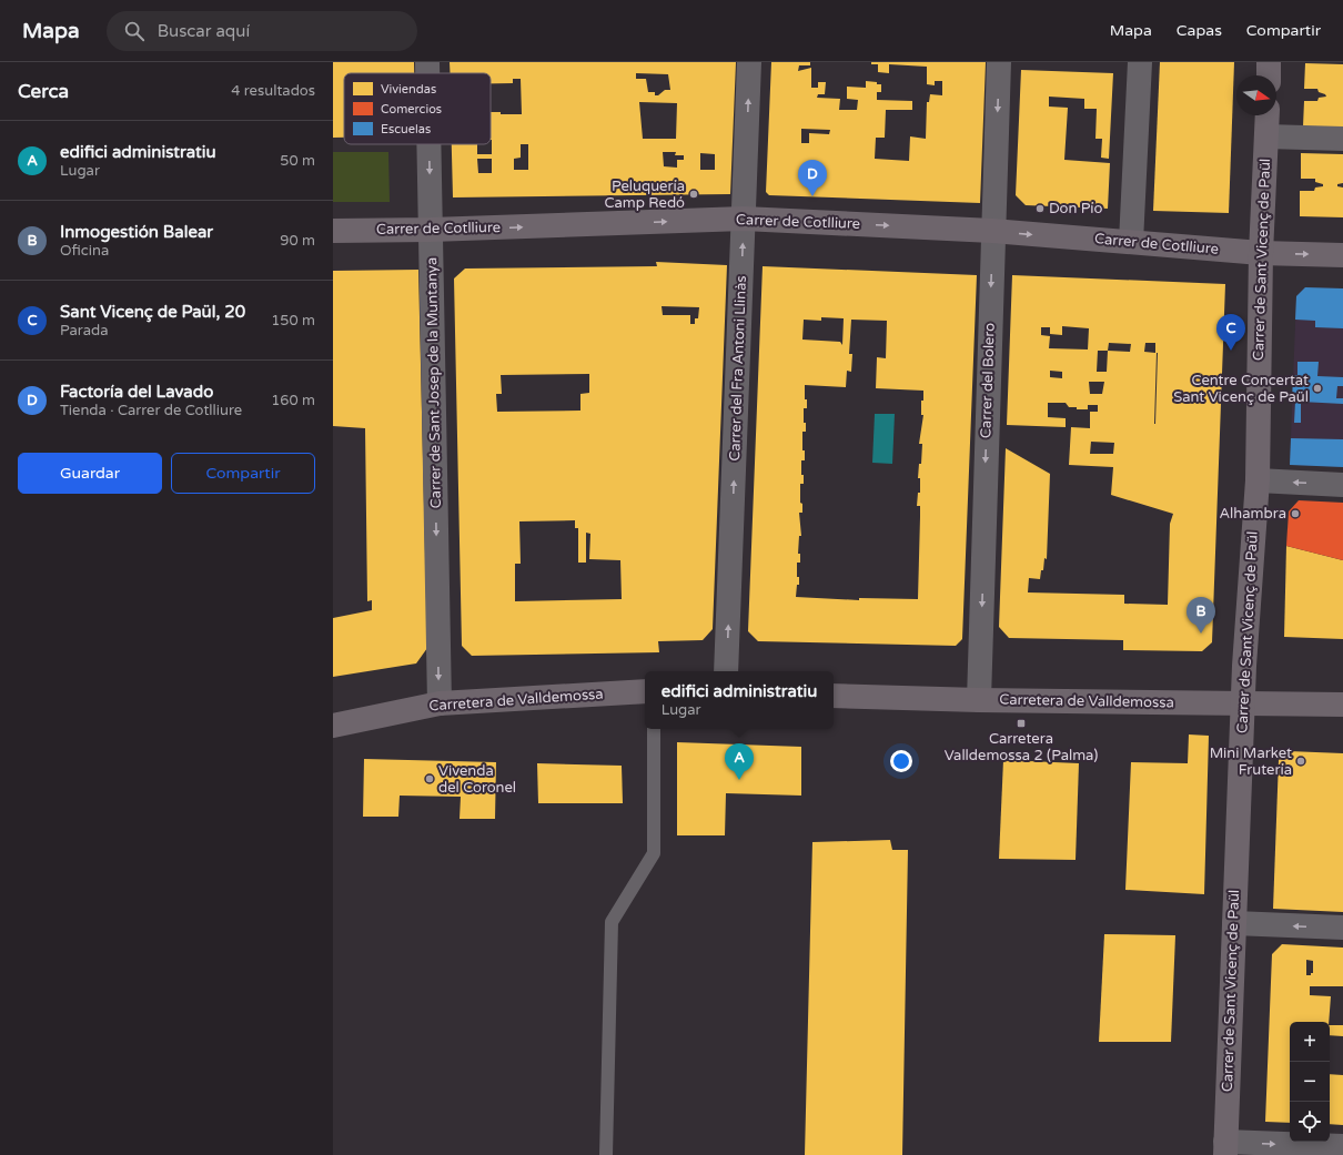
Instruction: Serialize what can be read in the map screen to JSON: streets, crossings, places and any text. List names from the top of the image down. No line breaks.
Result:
{"streets":{"street":["Carrer de Cotlliure","Carrer de Sant Vicenç de Paül","Carrer del Fra Antoni Llinàs","Carrer del Bolero","Carrer de Sant Josep de la Muntanya","Carretera de Valldemossa"]},"crossings":[["Carrer de Cotlliure","Carrer de Sant Vicenç de Paül"],["Carrer de Cotlliure","Carrer del Fra Antoni Llinàs"],["Carrer de Cotlliure","Carrer del Bolero"],["Carrer de Cotlliure","Carrer de Sant Josep de la Muntanya"],["Carrer de Sant Vicenç de Paül","Carretera de Valldemossa"],["Carrer del Bolero","Carretera de Valldemossa"],["Carrer de Sant Josep de la Muntanya","Carretera de Valldemossa"]],"one_way":["Carrer de Cotlliure","Carrer del Fra Antoni Llinàs","Carrer del Bolero","Carrer de Sant Josep de la Muntanya"],"places":{"other":["Peluquería Camp Redó","Don Pío","Centre Concertat Sant Vicenç de Paül","Alhambra","Mini Market Frutería","Vivenda del Coronel"],"transit":["Carretera Valldemossa 2 (Palma)"]},"legend":["Viviendas","Comercios","Escuelas"],"north":"right","page":{"header":"Mapa","search":"Buscar aquí","nav":["Mapa","Capas","Compartir"],"heading":["Cerca","4 resultados"],"list":[{"mark":"A","name":"edifici administratiu","note":"Lugar","value":"50 m"},{"mark":"B","name":"Inmogestión Balear","note":"Oficina","value":"90 m"},{"mark":"C","name":"Sant Vicenç de Paül, 20","note":"Parada","value":"150 m"},{"mark":"D","name":"Factoría del Lavado","note":"Tienda · Carrer de Cotlliure","value":"160 m"}],"pins":["D","C","B","A"],"buttons":["Guardar","Compartir"],"popup":["edifici administratiu","Lugar"],"map_buttons":["+","−"]}}
